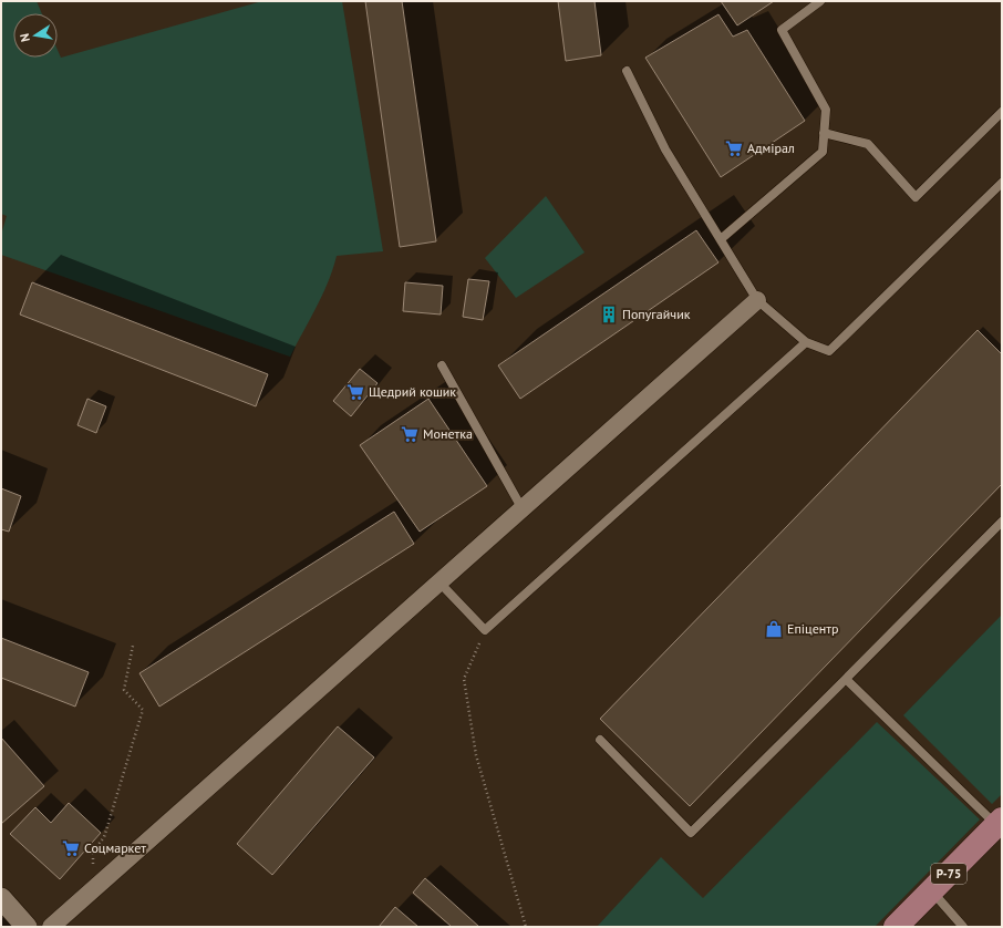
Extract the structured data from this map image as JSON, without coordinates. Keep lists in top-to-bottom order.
{
  "streets": {
    "main road": ["Р-75"]
  },
  "places": {
    "supermarket": [
      "Адмірал",
      "Щедрий кошик",
      "Монетка",
      "Соцмаркет"
    ],
    "building": ["Попугайчик"],
    "shop": ["Епіцентр"]
  },
  "north": "left"
}
